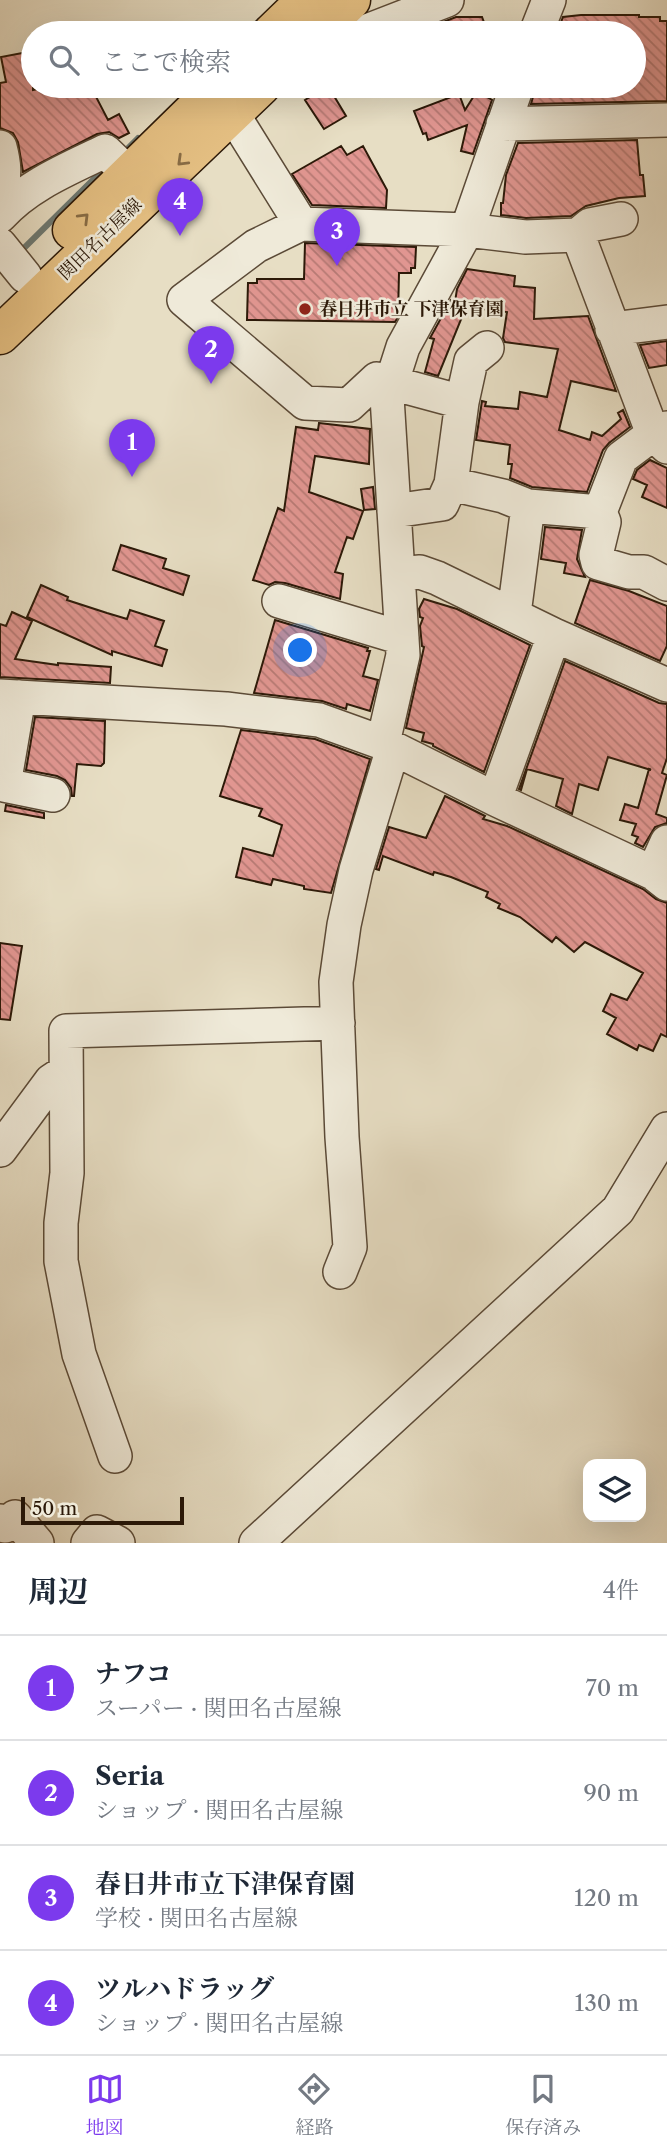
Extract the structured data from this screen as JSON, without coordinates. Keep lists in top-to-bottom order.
{
  "streets": {
    "main road": ["関田名古屋線"]
  },
  "places": ["春日井市立 下津保育園"],
  "scale_bar": "50 m",
  "page": {
    "search": "ここで検索",
    "pins": [
      "4",
      "3",
      "2",
      "1"
    ],
    "scale": "50 m",
    "heading": ["周辺", "4件"],
    "list": [
      {
        "mark": "1",
        "name": "ナフコ",
        "note": "スーパー · 関田名古屋線",
        "value": "70 m"
      },
      {
        "mark": "2",
        "name": "Seria",
        "note": "ショップ · 関田名古屋線",
        "value": "90 m"
      },
      {
        "mark": "3",
        "name": "春日井市立下津保育園",
        "note": "学校 · 関田名古屋線",
        "value": "120 m"
      },
      {
        "mark": "4",
        "name": "ツルハドラッグ",
        "note": "ショップ · 関田名古屋線",
        "value": "130 m"
      }
    ],
    "nav": ["地図", "経路", "保存済み"]
  }
}
